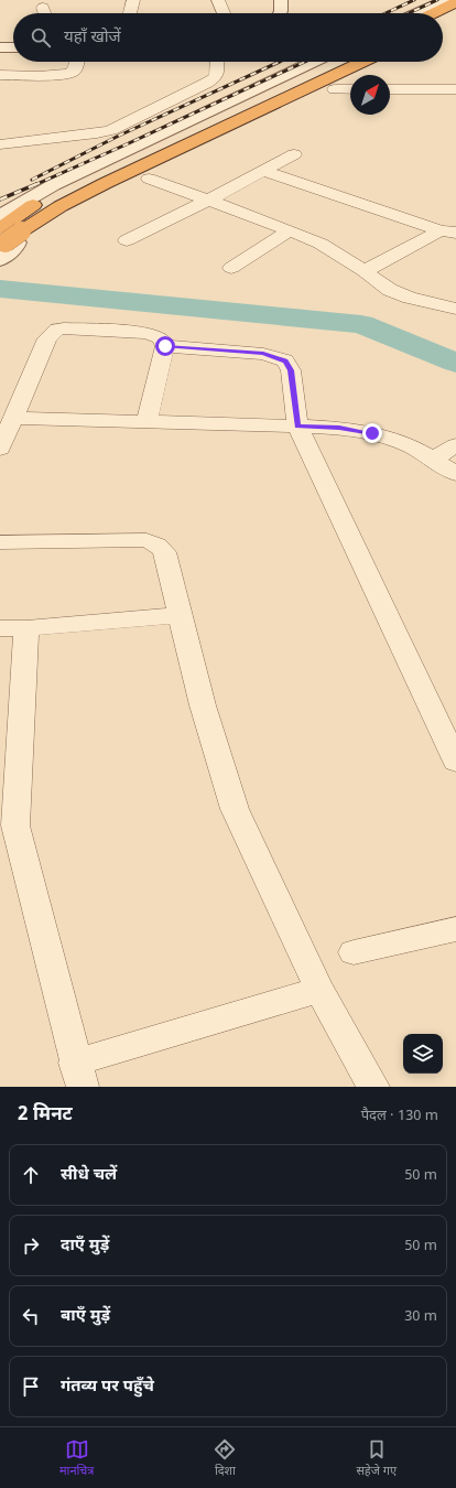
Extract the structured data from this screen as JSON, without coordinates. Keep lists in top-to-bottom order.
{
  "north": "top right",
  "page": {
    "search": "यहाँ खोजें",
    "heading": ["2 मिनट", "पैदल · 130 m"],
    "list": [
      ["सीधे चलें", "50 m"],
      ["दाएँ मुड़ें", "50 m"],
      ["बाएँ मुड़ें", "30 m"],
      "गंतव्य पर पहुँचे"
    ],
    "nav": ["मानचित्र", "दिशा", "सहेजे गए"]
  }
}
